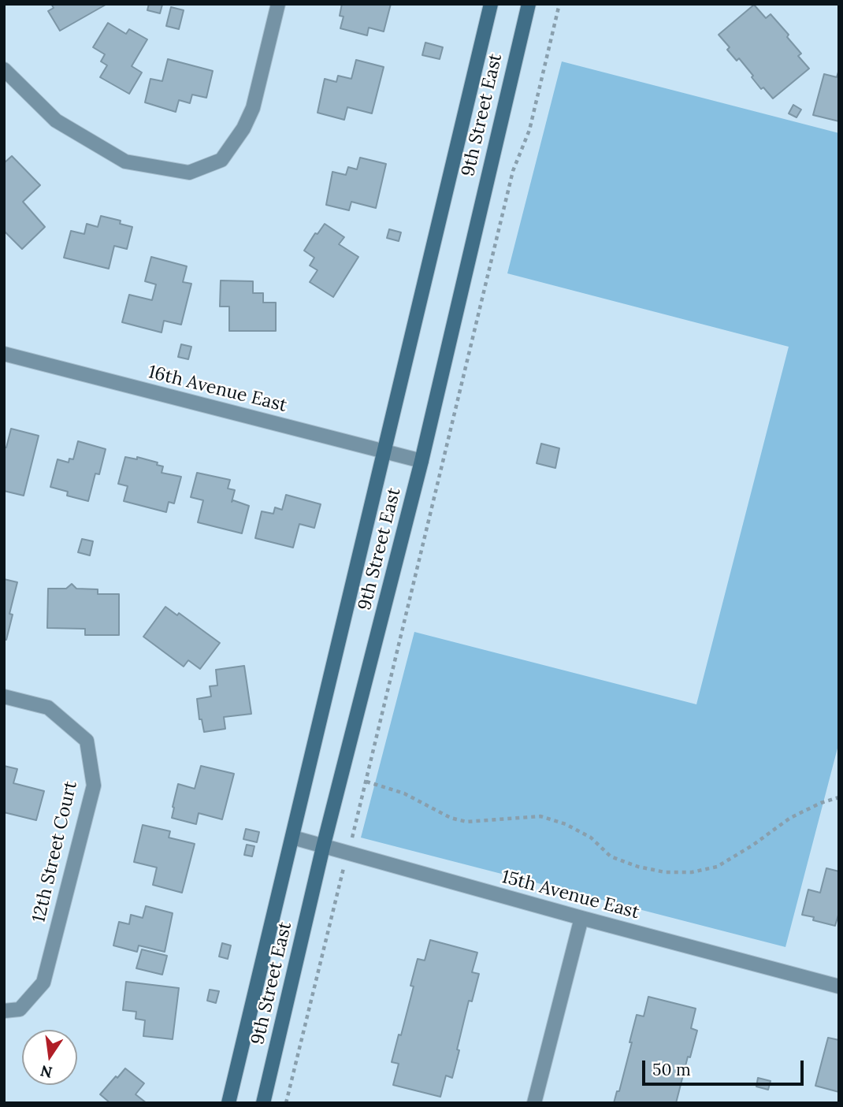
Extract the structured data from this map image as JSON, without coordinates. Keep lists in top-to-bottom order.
{
  "streets": {
    "main road": ["9th Street East"],
    "street": ["16th Avenue East", "12th Street Court", "15th Avenue East"]
  },
  "crossings": [
    ["9th Street East", "16th Avenue East"],
    ["9th Street East", "15th Avenue East"]
  ],
  "scale_bar": "50 m",
  "north": "bottom"
}
